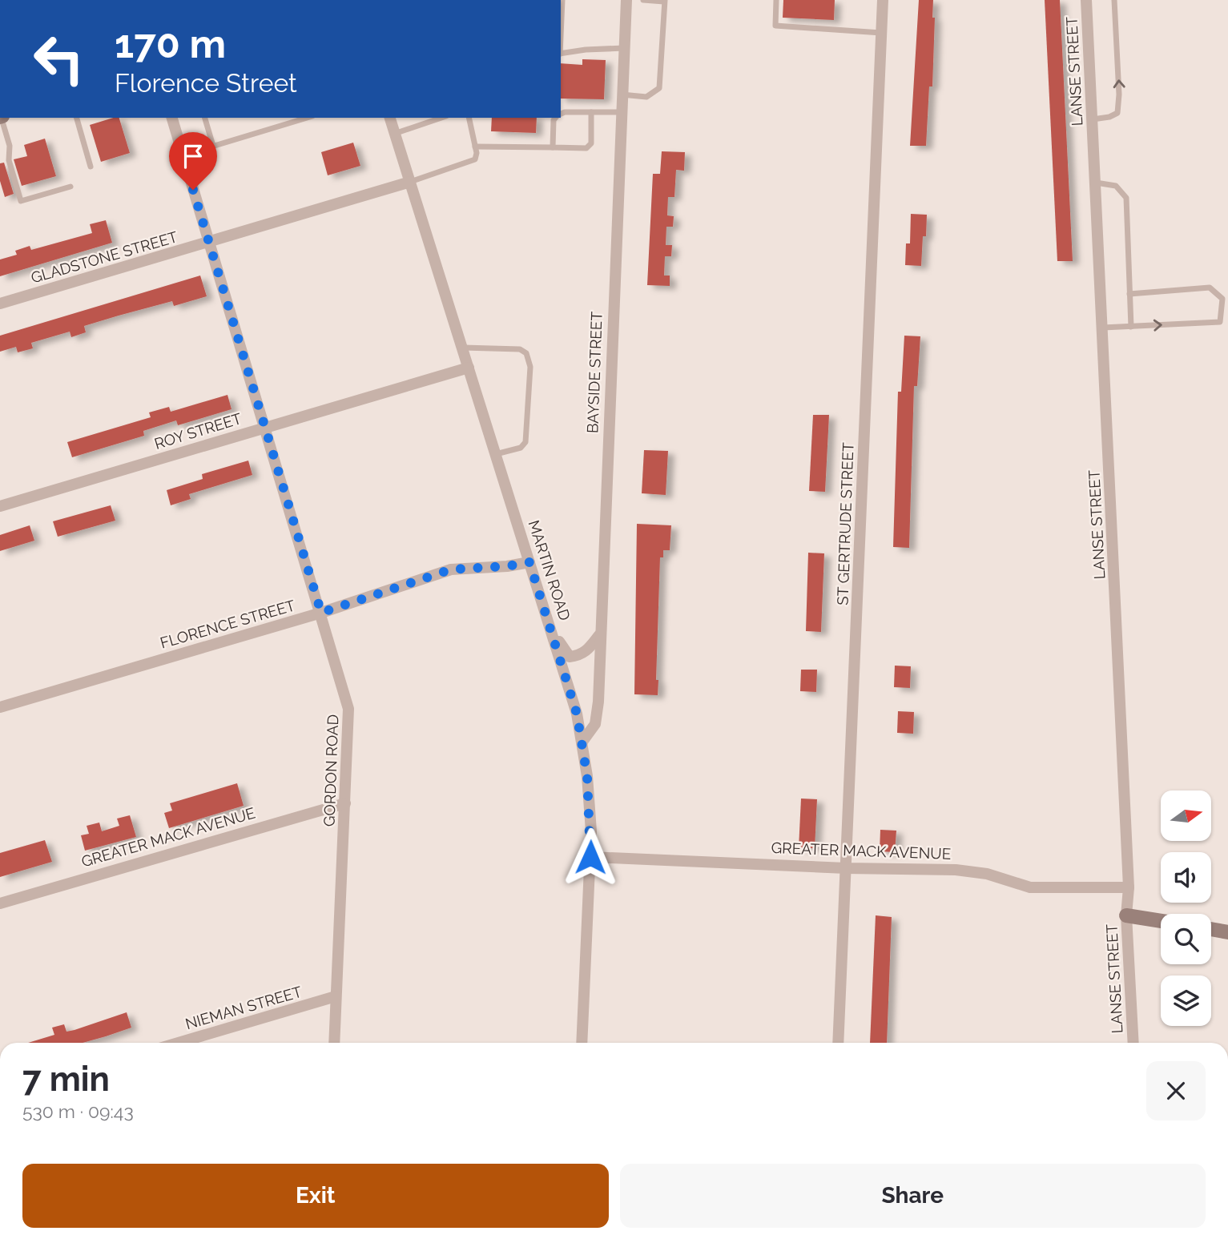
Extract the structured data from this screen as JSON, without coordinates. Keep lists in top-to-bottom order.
{
  "streets": {
    "street": [
      "LANSE STREET",
      "GLADSTONE STREET",
      "BAYSIDE STREET",
      "ROY STREET",
      "ST GERTRUDE STREET",
      "MARTIN ROAD",
      "FLORENCE STREET",
      "GORDON ROAD",
      "GREATER MACK AVENUE",
      "NIEMAN STREET"
    ]
  },
  "crossings": [
    ["LANSE STREET", "GREATER MACK AVENUE"],
    ["GLADSTONE STREET", "MARTIN ROAD"],
    ["GLADSTONE STREET", "GORDON ROAD"],
    ["BAYSIDE STREET", "MARTIN ROAD"],
    ["ROY STREET", "MARTIN ROAD"],
    ["ROY STREET", "GORDON ROAD"],
    ["ST GERTRUDE STREET", "GREATER MACK AVENUE"],
    ["MARTIN ROAD", "FLORENCE STREET"],
    ["MARTIN ROAD", "GREATER MACK AVENUE"],
    ["FLORENCE STREET", "GORDON ROAD"],
    ["GORDON ROAD", "GREATER MACK AVENUE"],
    ["GORDON ROAD", "NIEMAN STREET"]
  ],
  "north": "right",
  "page": {
    "turn": ["170 m", "Florence Street"],
    "heading": ["7 min", "530 m · 09:43"],
    "buttons": ["Exit", "Share"]
  }
}
